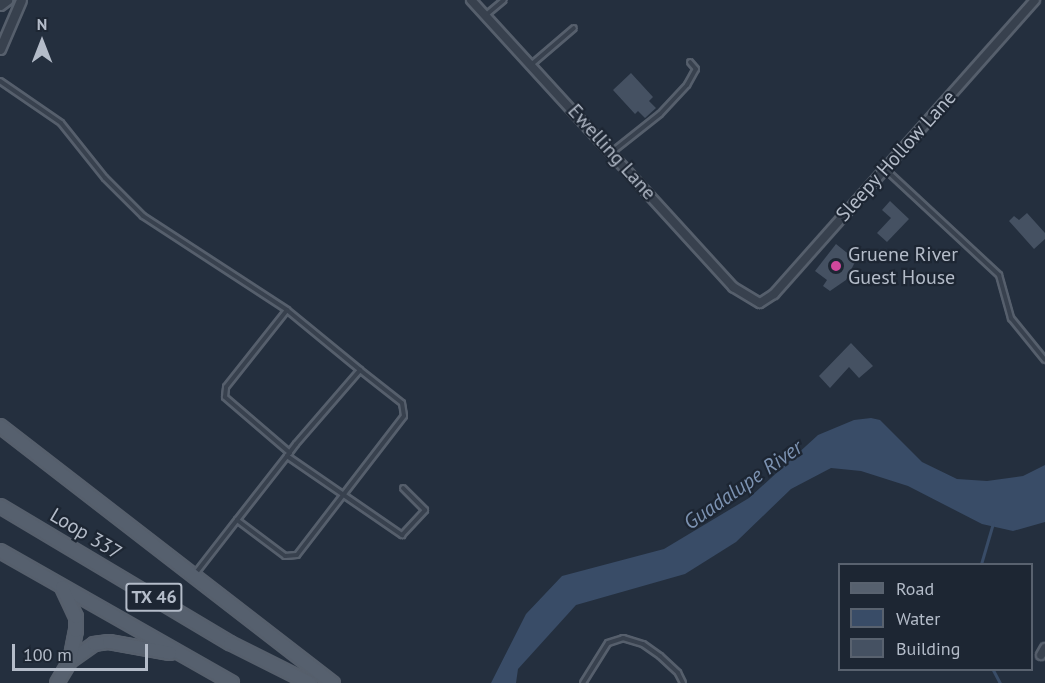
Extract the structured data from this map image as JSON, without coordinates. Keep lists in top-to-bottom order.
{
  "streets": {
    "main road": ["Loop 337", "TX 46"],
    "street": ["Ewelling Lane", "Sleepy Hollow Lane"]
  },
  "crossings": [
    ["Ewelling Lane", "Sleepy Hollow Lane"]
  ],
  "water": ["Guadalupe River"],
  "places": ["Gruene River Guest House"],
  "legend": ["Road", "Water", "Building"],
  "scale_bar": "100 m",
  "north": "top"
}
